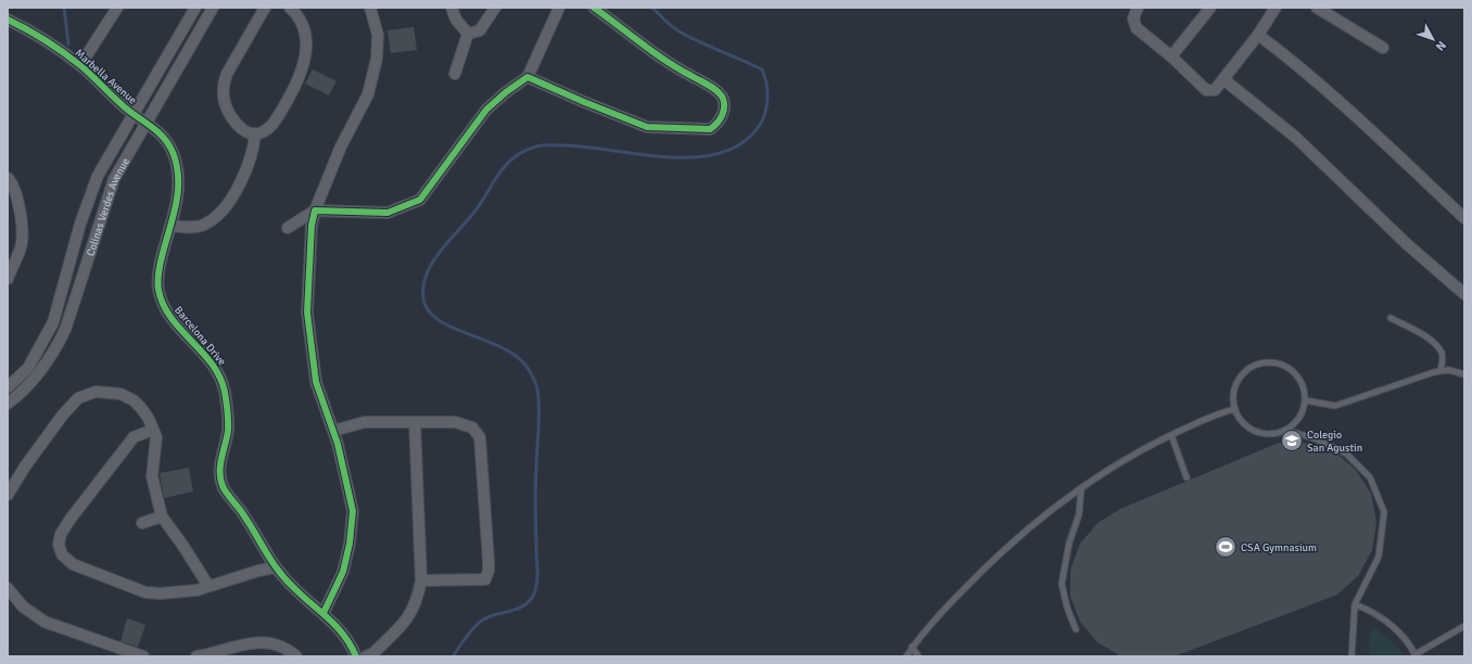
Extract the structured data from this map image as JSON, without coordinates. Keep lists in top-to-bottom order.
{
  "streets": {
    "street": ["Marbella Avenue", "Colinas Verdes Avenue", "Barcelona Drive"]
  },
  "crossings": [
    ["Marbella Avenue", "Colinas Verdes Avenue"],
    ["Marbella Avenue", "Barcelona Drive"],
    ["Colinas Verdes Avenue", "Barcelona Drive"]
  ],
  "places": {
    "school or university": ["Colegio San Agustin"],
    "sports": ["CSA Gymnasium"]
  },
  "north": "bottom right"
}
